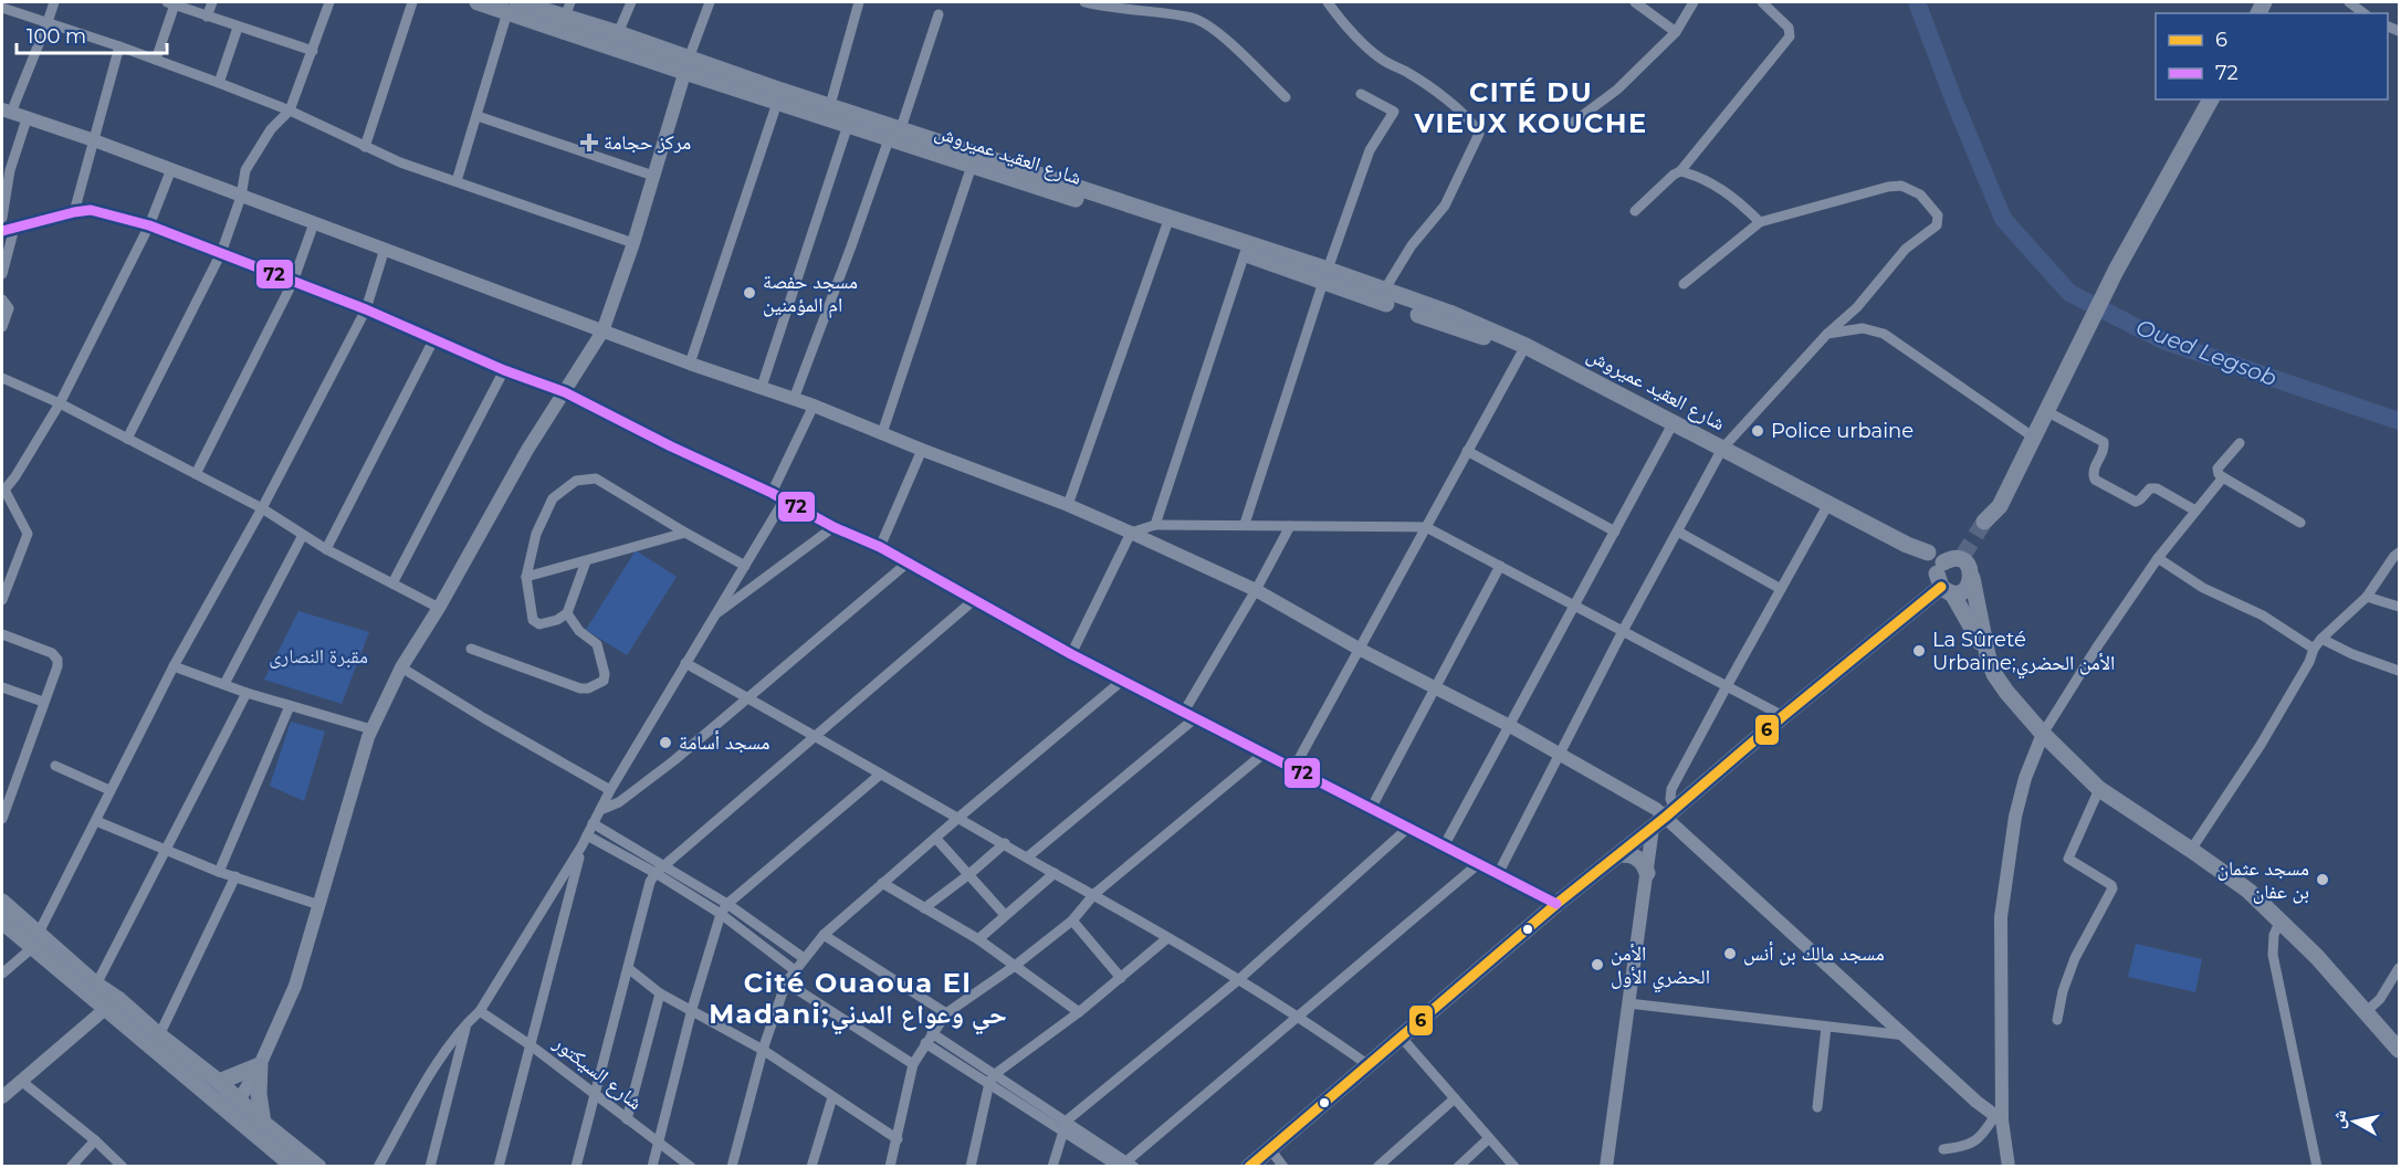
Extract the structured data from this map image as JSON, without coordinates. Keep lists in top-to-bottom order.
{
  "streets": {
    "main road": ["شارع العقيد عميروش"],
    "street": ["شارع السيكتور"]
  },
  "districts": ["CITÉ DU VIEUX KOUCHE", "Cité Ouaoua El Madani;حي وعواع المدني"],
  "water": ["Oued Legsob"],
  "parks": ["مقبرة النصارى"],
  "places": {
    "health": ["مركز حجامة"],
    "other": [
      "مسجد حفصة ام المؤمنين",
      "Police urbaine",
      "La Sûreté Urbaine;الأمن الحضري",
      "مسجد أسامة",
      "مسجد عثمان بن عفان",
      "مسجد مالك بن أنس",
      "الأمن الحضري الأول"
    ]
  },
  "lines": ["transit line 72", "transit line 6"],
  "legend": ["6", "72"],
  "scale_bar": "100 m",
  "north": "left"
}
